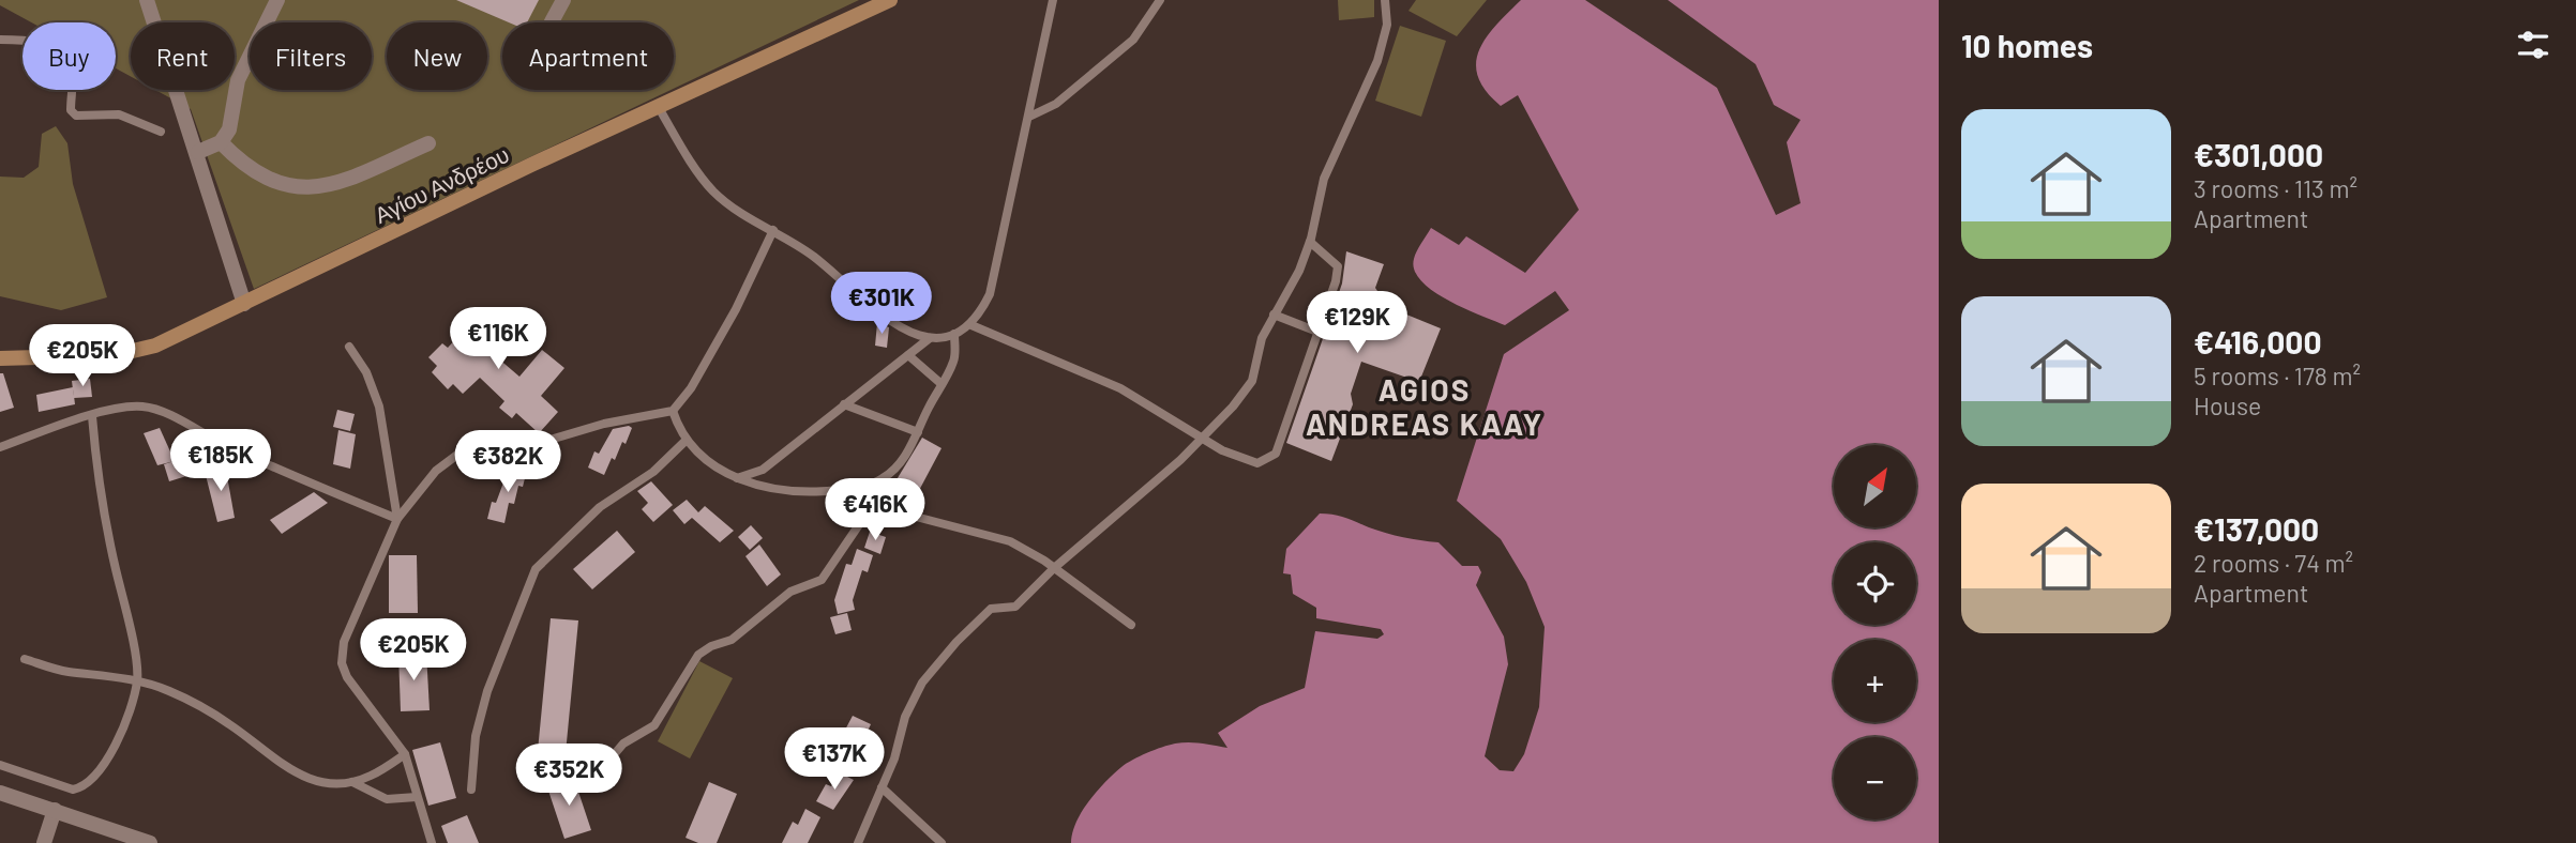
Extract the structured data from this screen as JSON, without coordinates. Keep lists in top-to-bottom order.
{
  "streets": {
    "main road": ["Αγίου Ανδρέου"]
  },
  "districts": ["AGIOS ANDREAS KAAY"],
  "north": "top right",
  "page": {
    "heading": "10 homes",
    "chip": [
      "Buy",
      "Rent",
      "Filters",
      "New",
      "Apartment"
    ],
    "list": [
      {
        "name": "€301,000",
        "note": "3 rooms · 113 m² · Apartment"
      },
      {
        "name": "€416,000",
        "note": "5 rooms · 178 m² · House"
      },
      {
        "name": "€137,000",
        "note": "2 rooms · 74 m² · Apartment"
      }
    ],
    "price": [
      "€301K",
      "€129K",
      "€116K",
      "€205K",
      "€185K",
      "€382K",
      "€416K",
      "€205K",
      "€137K",
      "€352K"
    ],
    "map_buttons": ["+", "−"]
  }
}
